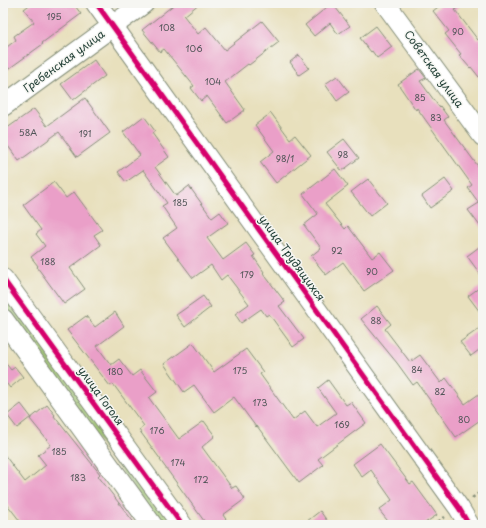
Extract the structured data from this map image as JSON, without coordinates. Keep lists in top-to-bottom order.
{
  "streets": {
    "street": [
      "Гребенская улица",
      "Советская улица",
      "улица Трудящихся",
      "улица Гоголя"
    ]
  },
  "crossings": [
    ["Гребенская улица", "улица Трудящихся"]
  ],
  "house_numbers": [
    "195",
    "108",
    "90",
    "106",
    "104",
    "85",
    "83",
    "58А",
    "191",
    "98",
    "98/1",
    "185",
    "92",
    "188",
    "90",
    "179",
    "88",
    "84",
    "175",
    "180",
    "82",
    "173",
    "80",
    "169",
    "176",
    "185",
    "174",
    "183",
    "172"
  ]
}
